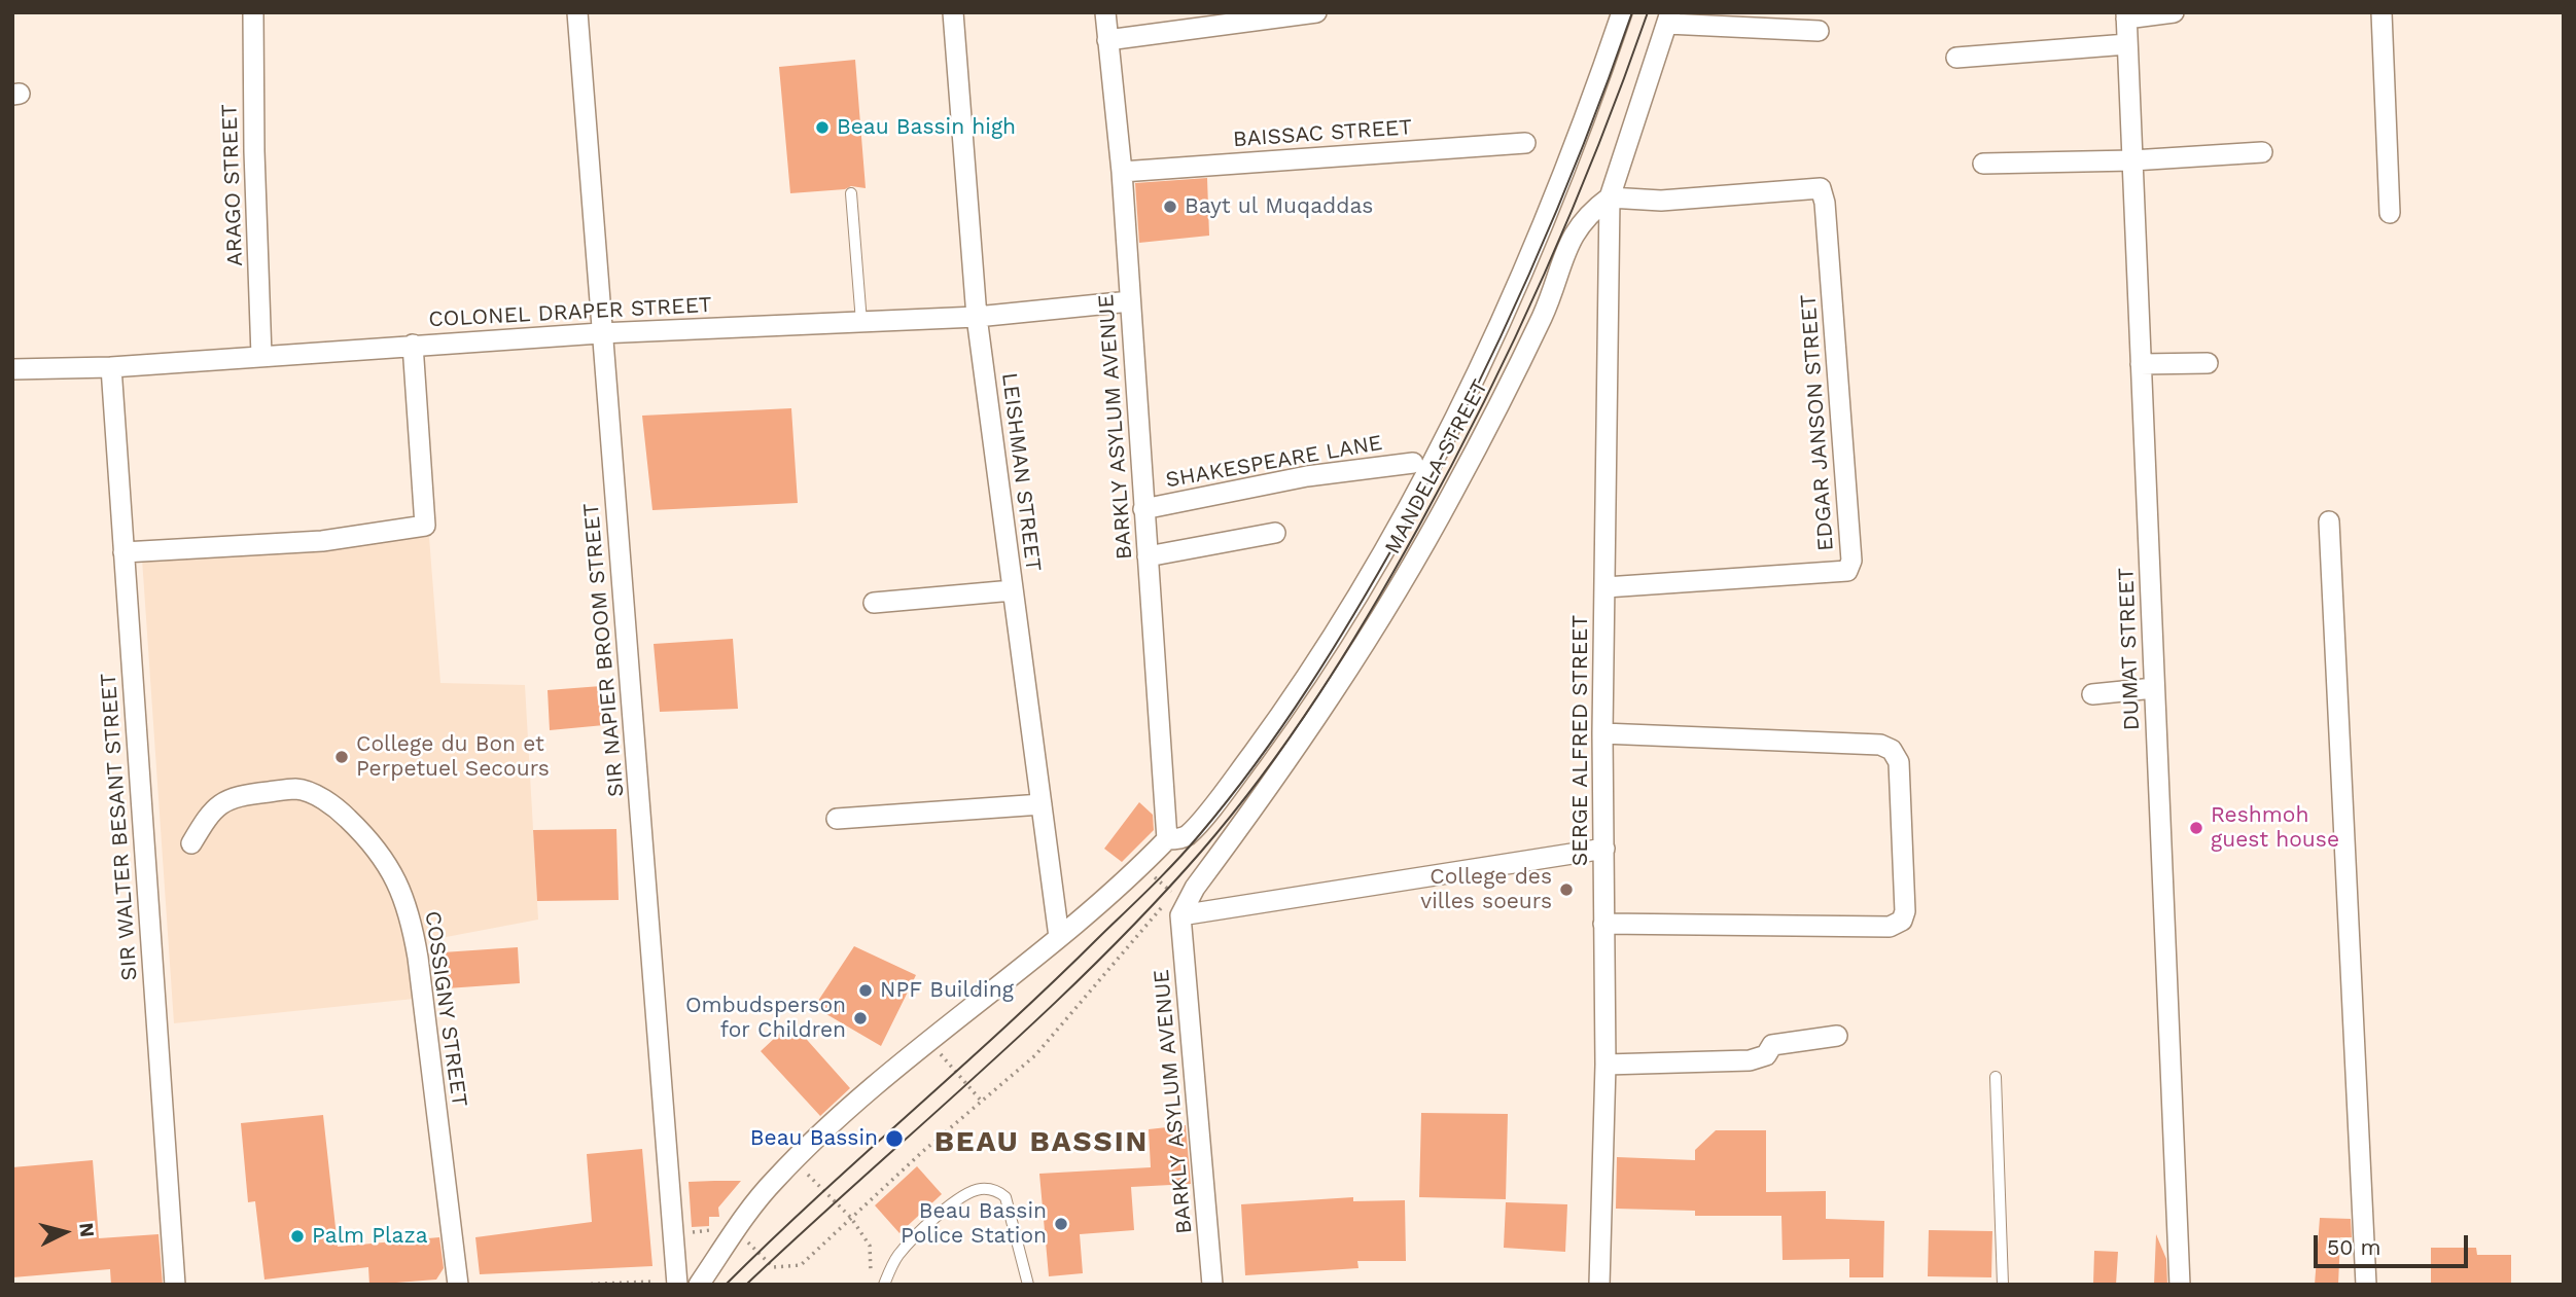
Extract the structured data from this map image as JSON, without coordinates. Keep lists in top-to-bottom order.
{
  "streets": {
    "street": [
      "BAISSAC STREET",
      "ARAGO STREET",
      "COLONEL DRAPER STREET",
      "EDGAR JANSON STREET",
      "BARKLY ASYLUM AVENUE",
      "SHAKESPEARE LANE",
      "MANDELA STREET",
      "LEISHMAN STREET",
      "DUMAT STREET",
      "SIR NAPIER BROOM STREET",
      "SERGE ALFRED STREET",
      "SIR WALTER BESANT STREET",
      "COSSIGNY STREET"
    ]
  },
  "crossings": [
    ["BAISSAC STREET", "BARKLY ASYLUM AVENUE"],
    ["ARAGO STREET", "COLONEL DRAPER STREET"],
    ["COLONEL DRAPER STREET", "BARKLY ASYLUM AVENUE"],
    ["COLONEL DRAPER STREET", "LEISHMAN STREET"],
    ["COLONEL DRAPER STREET", "SIR NAPIER BROOM STREET"],
    ["COLONEL DRAPER STREET", "SIR WALTER BESANT STREET"],
    ["EDGAR JANSON STREET", "MANDELA STREET"],
    ["EDGAR JANSON STREET", "SERGE ALFRED STREET"],
    ["BARKLY ASYLUM AVENUE", "SHAKESPEARE LANE"],
    ["BARKLY ASYLUM AVENUE", "MANDELA STREET"],
    ["MANDELA STREET", "SERGE ALFRED STREET"]
  ],
  "districts": ["BEAU BASSIN"],
  "places": [
    "Beau Bassin high",
    "Bayt ul Muqaddas",
    "College du Bon et Perpetuel Secours",
    "Reshmoh guest house",
    "College des villes soeurs",
    "NPF Building",
    "Ombudsperson for Children",
    "Beau Bassin",
    "Beau Bassin Police Station",
    "Palm Plaza"
  ],
  "scale_bar": "50 m",
  "north": "right"
}
